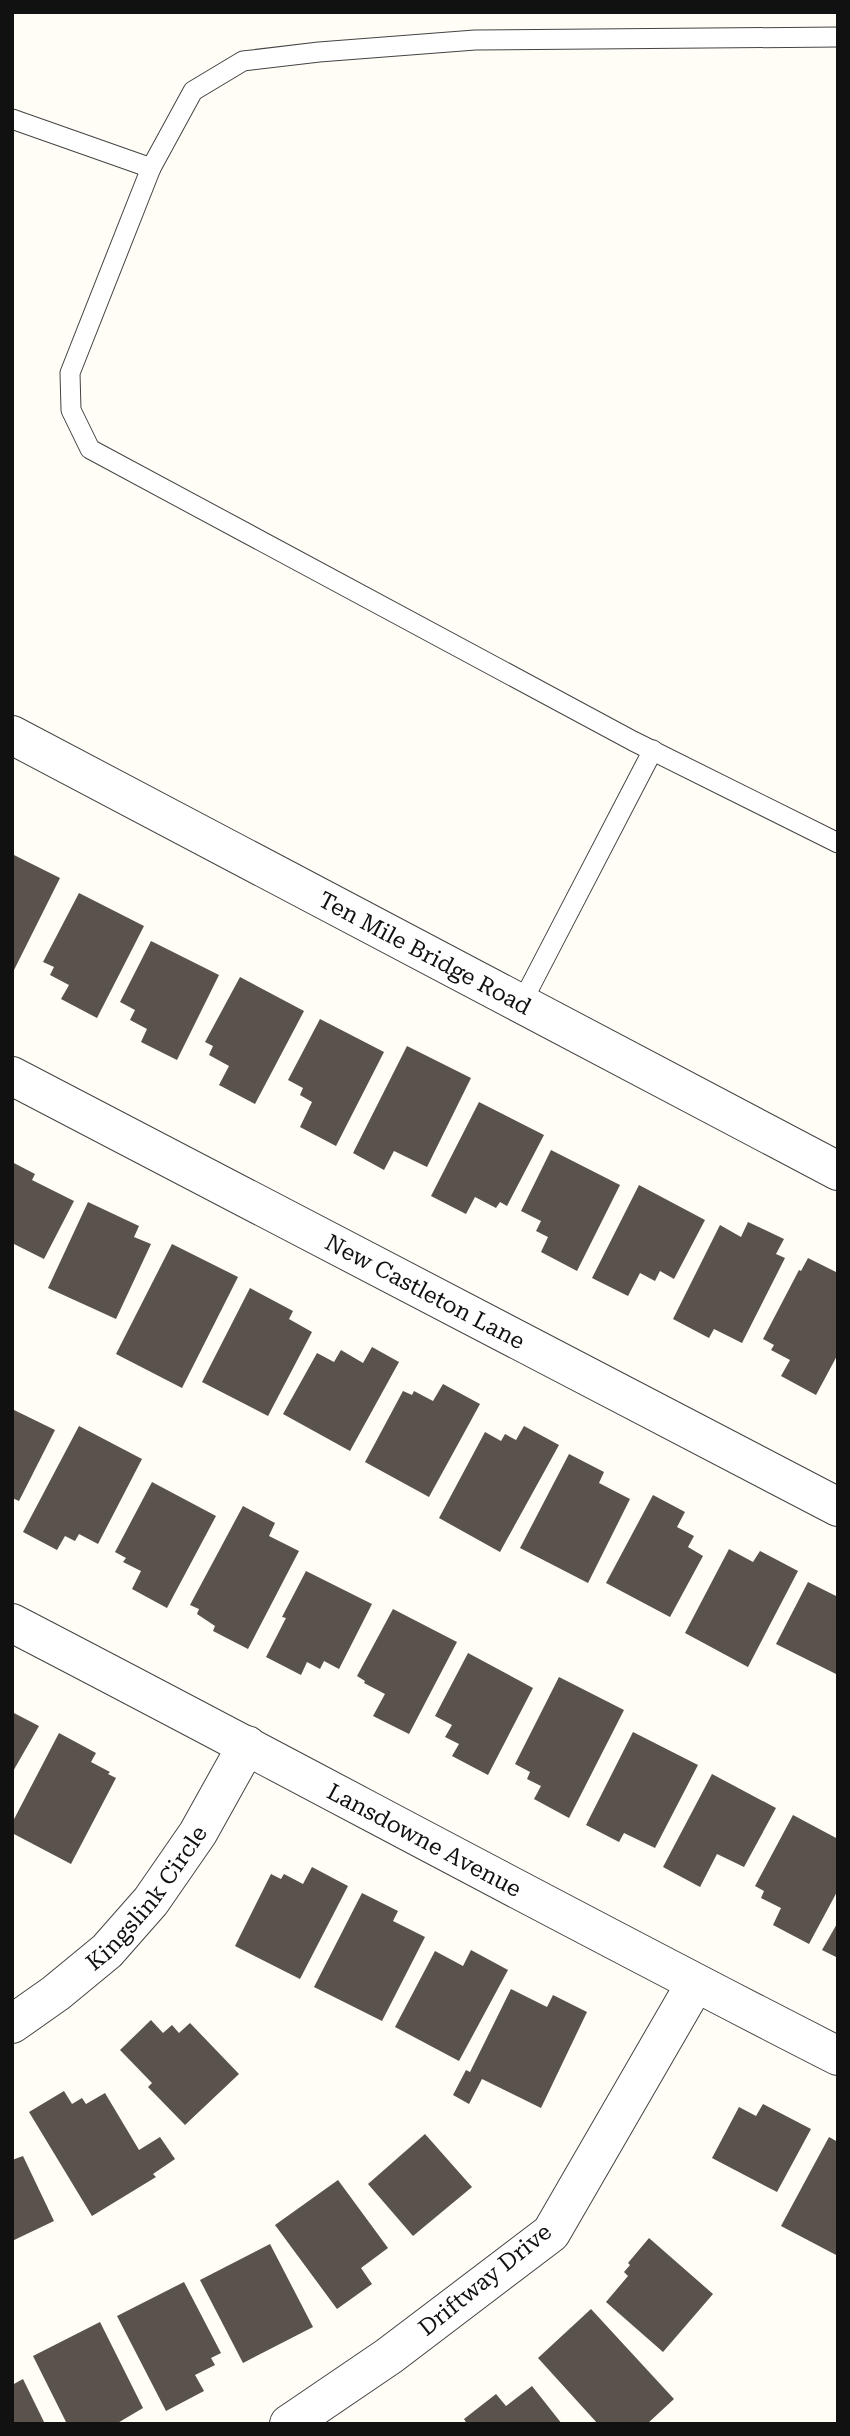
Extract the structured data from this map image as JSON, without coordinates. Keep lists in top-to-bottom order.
{
  "streets": {
    "street": [
      "Ten Mile Bridge Road",
      "New Castleton Lane",
      "Lansdowne Avenue",
      "Kingslink Circle",
      "Driftway Drive"
    ]
  },
  "crossings": [
    ["Lansdowne Avenue", "Kingslink Circle"],
    ["Lansdowne Avenue", "Driftway Drive"]
  ]
}
